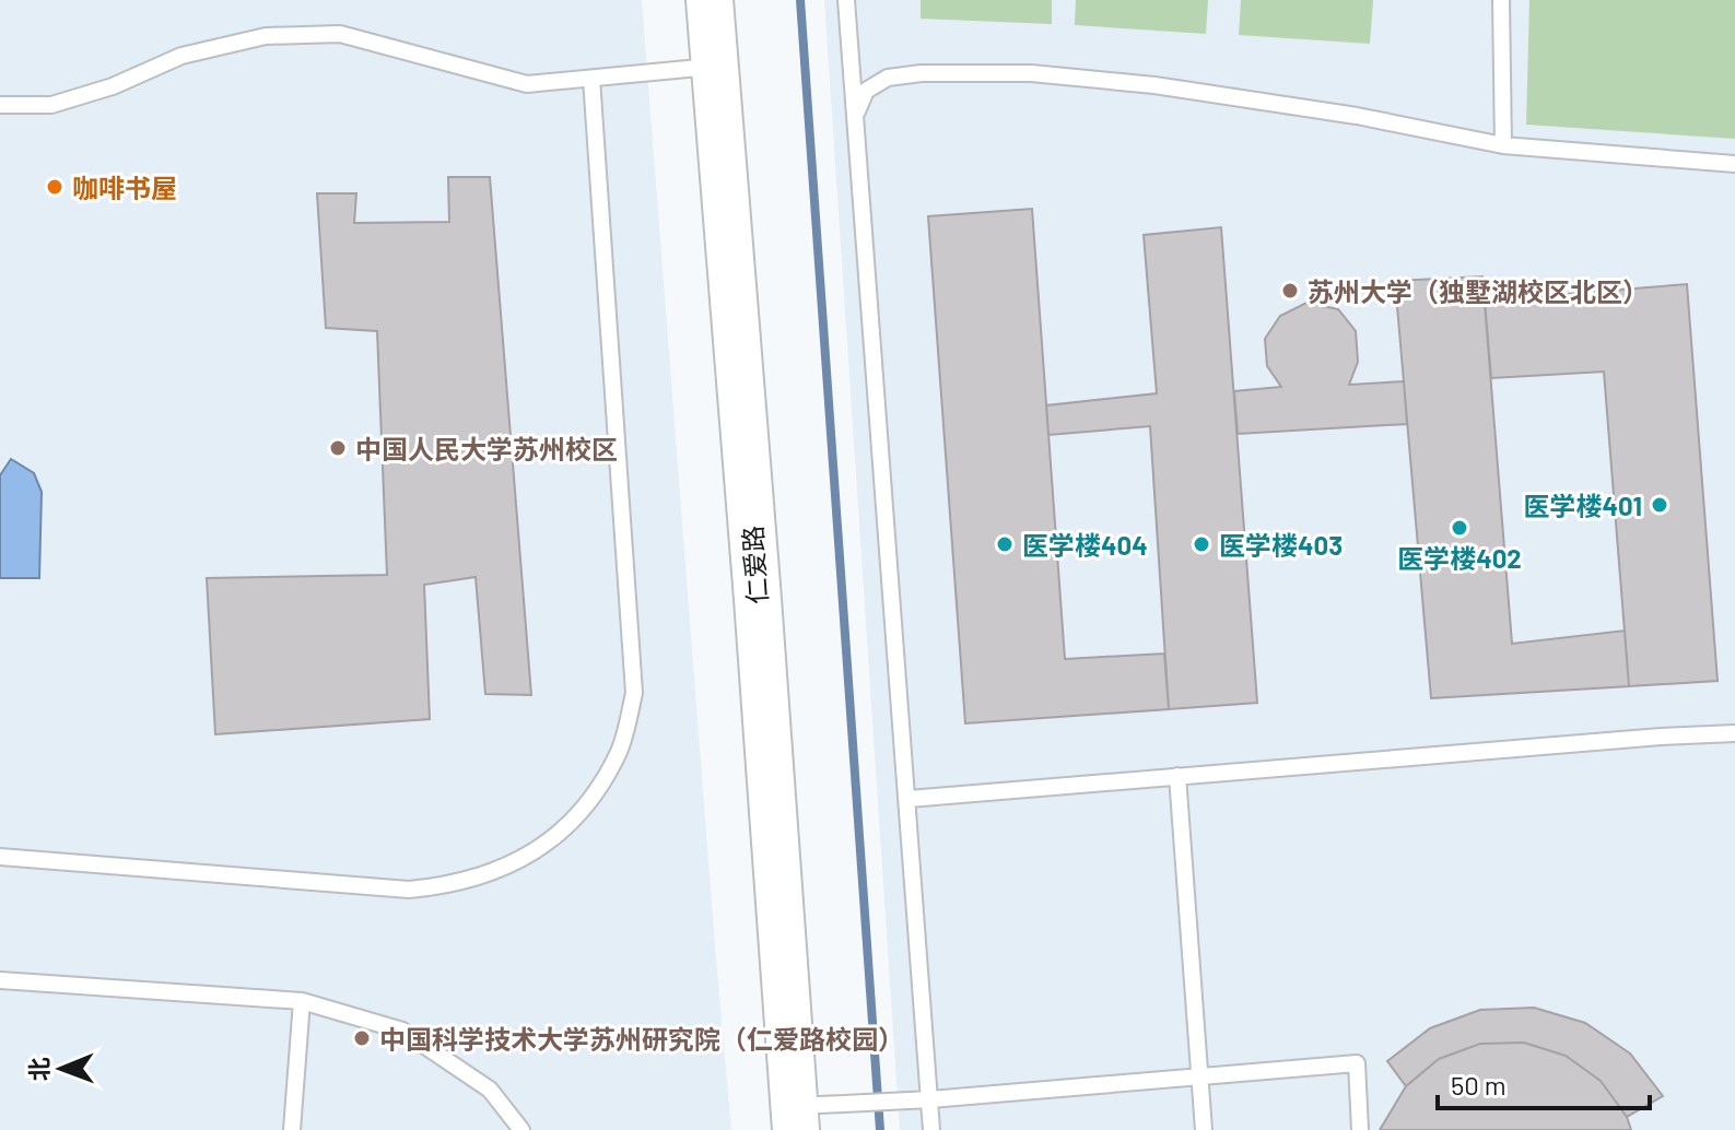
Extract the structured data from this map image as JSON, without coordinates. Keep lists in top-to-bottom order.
{
  "streets": {
    "main road": ["仁爱路"]
  },
  "places": [
    "咖啡书屋",
    "苏州大学（独墅湖校区北区）",
    "中国人民大学苏州校区",
    "医学楼401",
    "医学楼402",
    "医学楼404",
    "医学楼403",
    "中国科学技术大学苏州研究院（仁爱路校园）"
  ],
  "scale_bar": "50 m",
  "north": "left"
}
